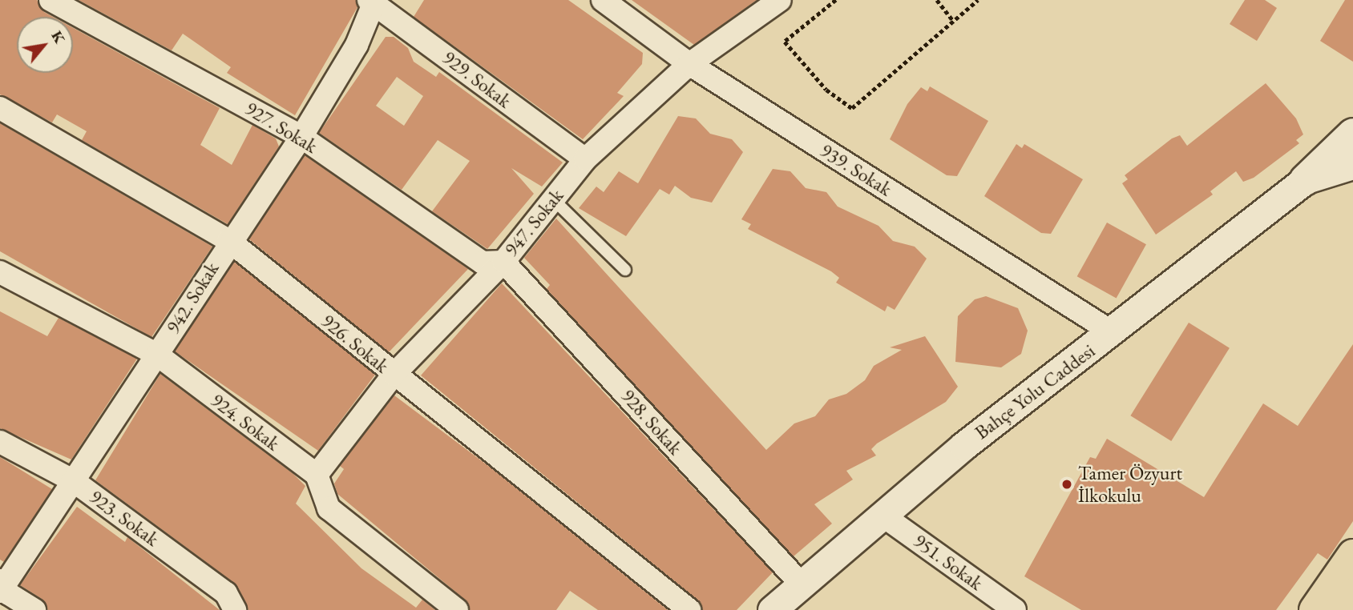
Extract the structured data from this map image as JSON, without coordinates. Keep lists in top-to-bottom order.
{
  "streets": {
    "main road": ["Bahçe Yolu Caddesi"],
    "street": [
      "929. Sokak",
      "927. Sokak",
      "939. Sokak",
      "947. Sokak",
      "942. Sokak",
      "926. Sokak",
      "924. Sokak",
      "928. Sokak",
      "923. Sokak",
      "951. Sokak"
    ]
  },
  "crossings": [
    ["929. Sokak", "947. Sokak"],
    ["929. Sokak", "942. Sokak"],
    ["927. Sokak", "947. Sokak"],
    ["927. Sokak", "942. Sokak"],
    ["927. Sokak", "928. Sokak"],
    ["939. Sokak", "947. Sokak"],
    ["939. Sokak", "Bahçe Yolu Caddesi"],
    ["947. Sokak", "926. Sokak"],
    ["947. Sokak", "924. Sokak"],
    ["947. Sokak", "928. Sokak"],
    ["942. Sokak", "926. Sokak"],
    ["942. Sokak", "924. Sokak"],
    ["942. Sokak", "923. Sokak"],
    ["Bahçe Yolu Caddesi", "928. Sokak"],
    ["Bahçe Yolu Caddesi", "951. Sokak"]
  ],
  "places": ["Tamer Özyurt İlkokulu"],
  "north": "top right"
}
